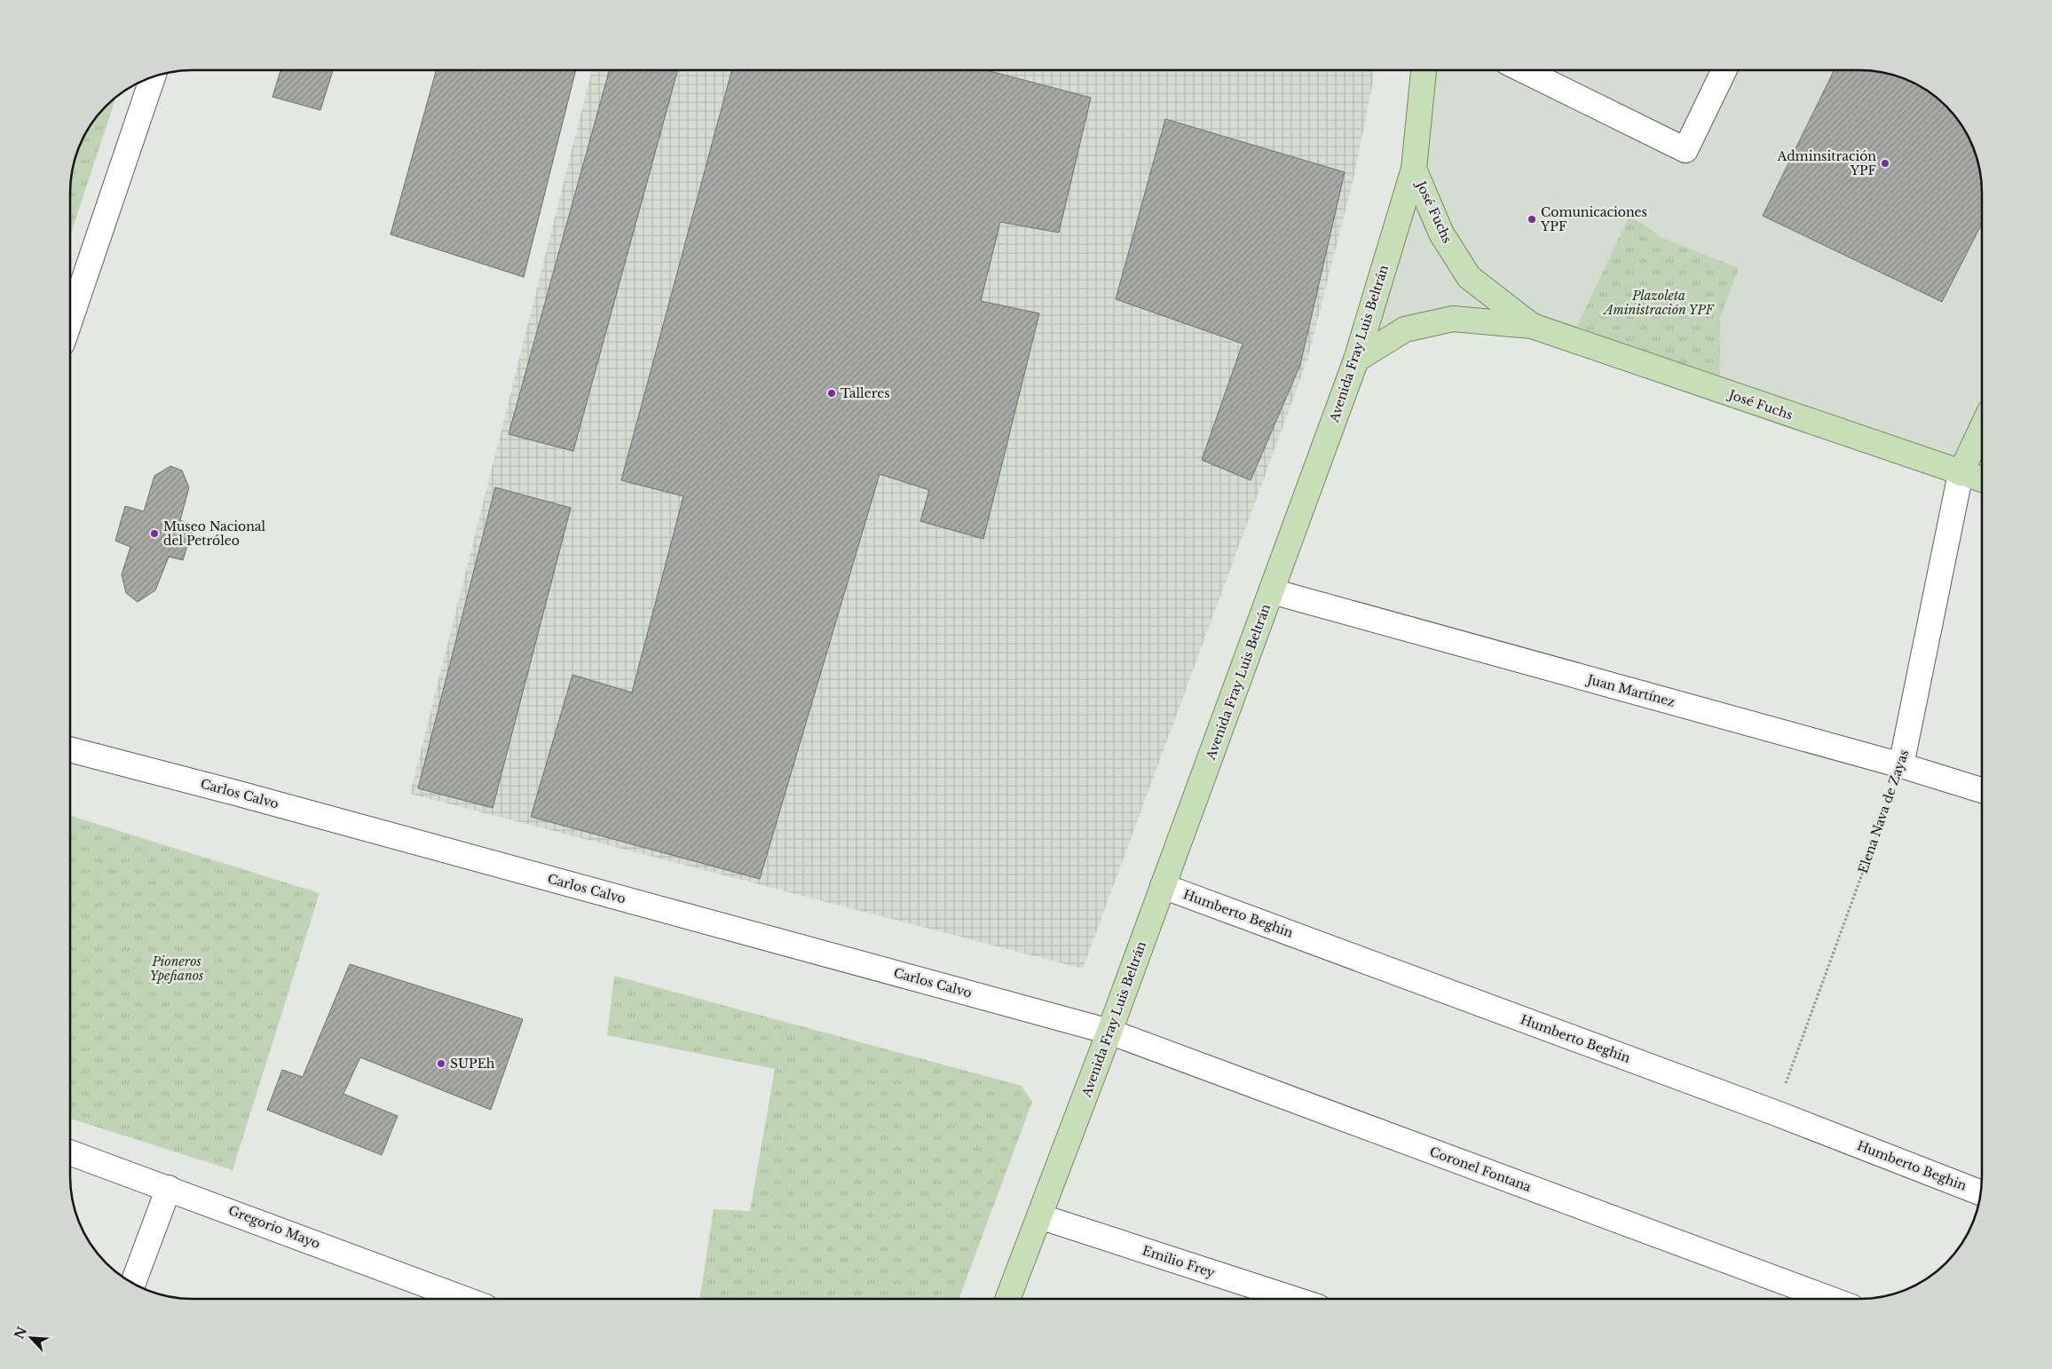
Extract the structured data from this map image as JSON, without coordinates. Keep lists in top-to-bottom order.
{
  "streets": {
    "main road": ["José Fuchs", "Avenida Fray Luis Beltrán"],
    "street": [
      "Juan Martínez",
      "Carlos Calvo",
      "Elena Nava de Zayas",
      "Humberto Beghin",
      "Coronel Fontana",
      "Gregorio Mayo",
      "Emilio Frey"
    ]
  },
  "crossings": [
    ["José Fuchs", "Avenida Fray Luis Beltrán"],
    ["José Fuchs", "Elena Nava de Zayas"],
    ["Avenida Fray Luis Beltrán", "Juan Martínez"],
    ["Avenida Fray Luis Beltrán", "Carlos Calvo"],
    ["Avenida Fray Luis Beltrán", "Humberto Beghin"],
    ["Avenida Fray Luis Beltrán", "Coronel Fontana"],
    ["Avenida Fray Luis Beltrán", "Emilio Frey"],
    ["Juan Martínez", "Elena Nava de Zayas"],
    ["Carlos Calvo", "Coronel Fontana"],
    ["Elena Nava de Zayas", "Humberto Beghin"]
  ],
  "parks": ["Plazoleta Aministración YPF", "Pioneros Ypefianos"],
  "places": [
    "Adminsitración YPF",
    "Comunicaciones YPF",
    "Talleres",
    "Museo Nacional del Petróleo",
    "SUPEh"
  ],
  "north": "top left"
}
